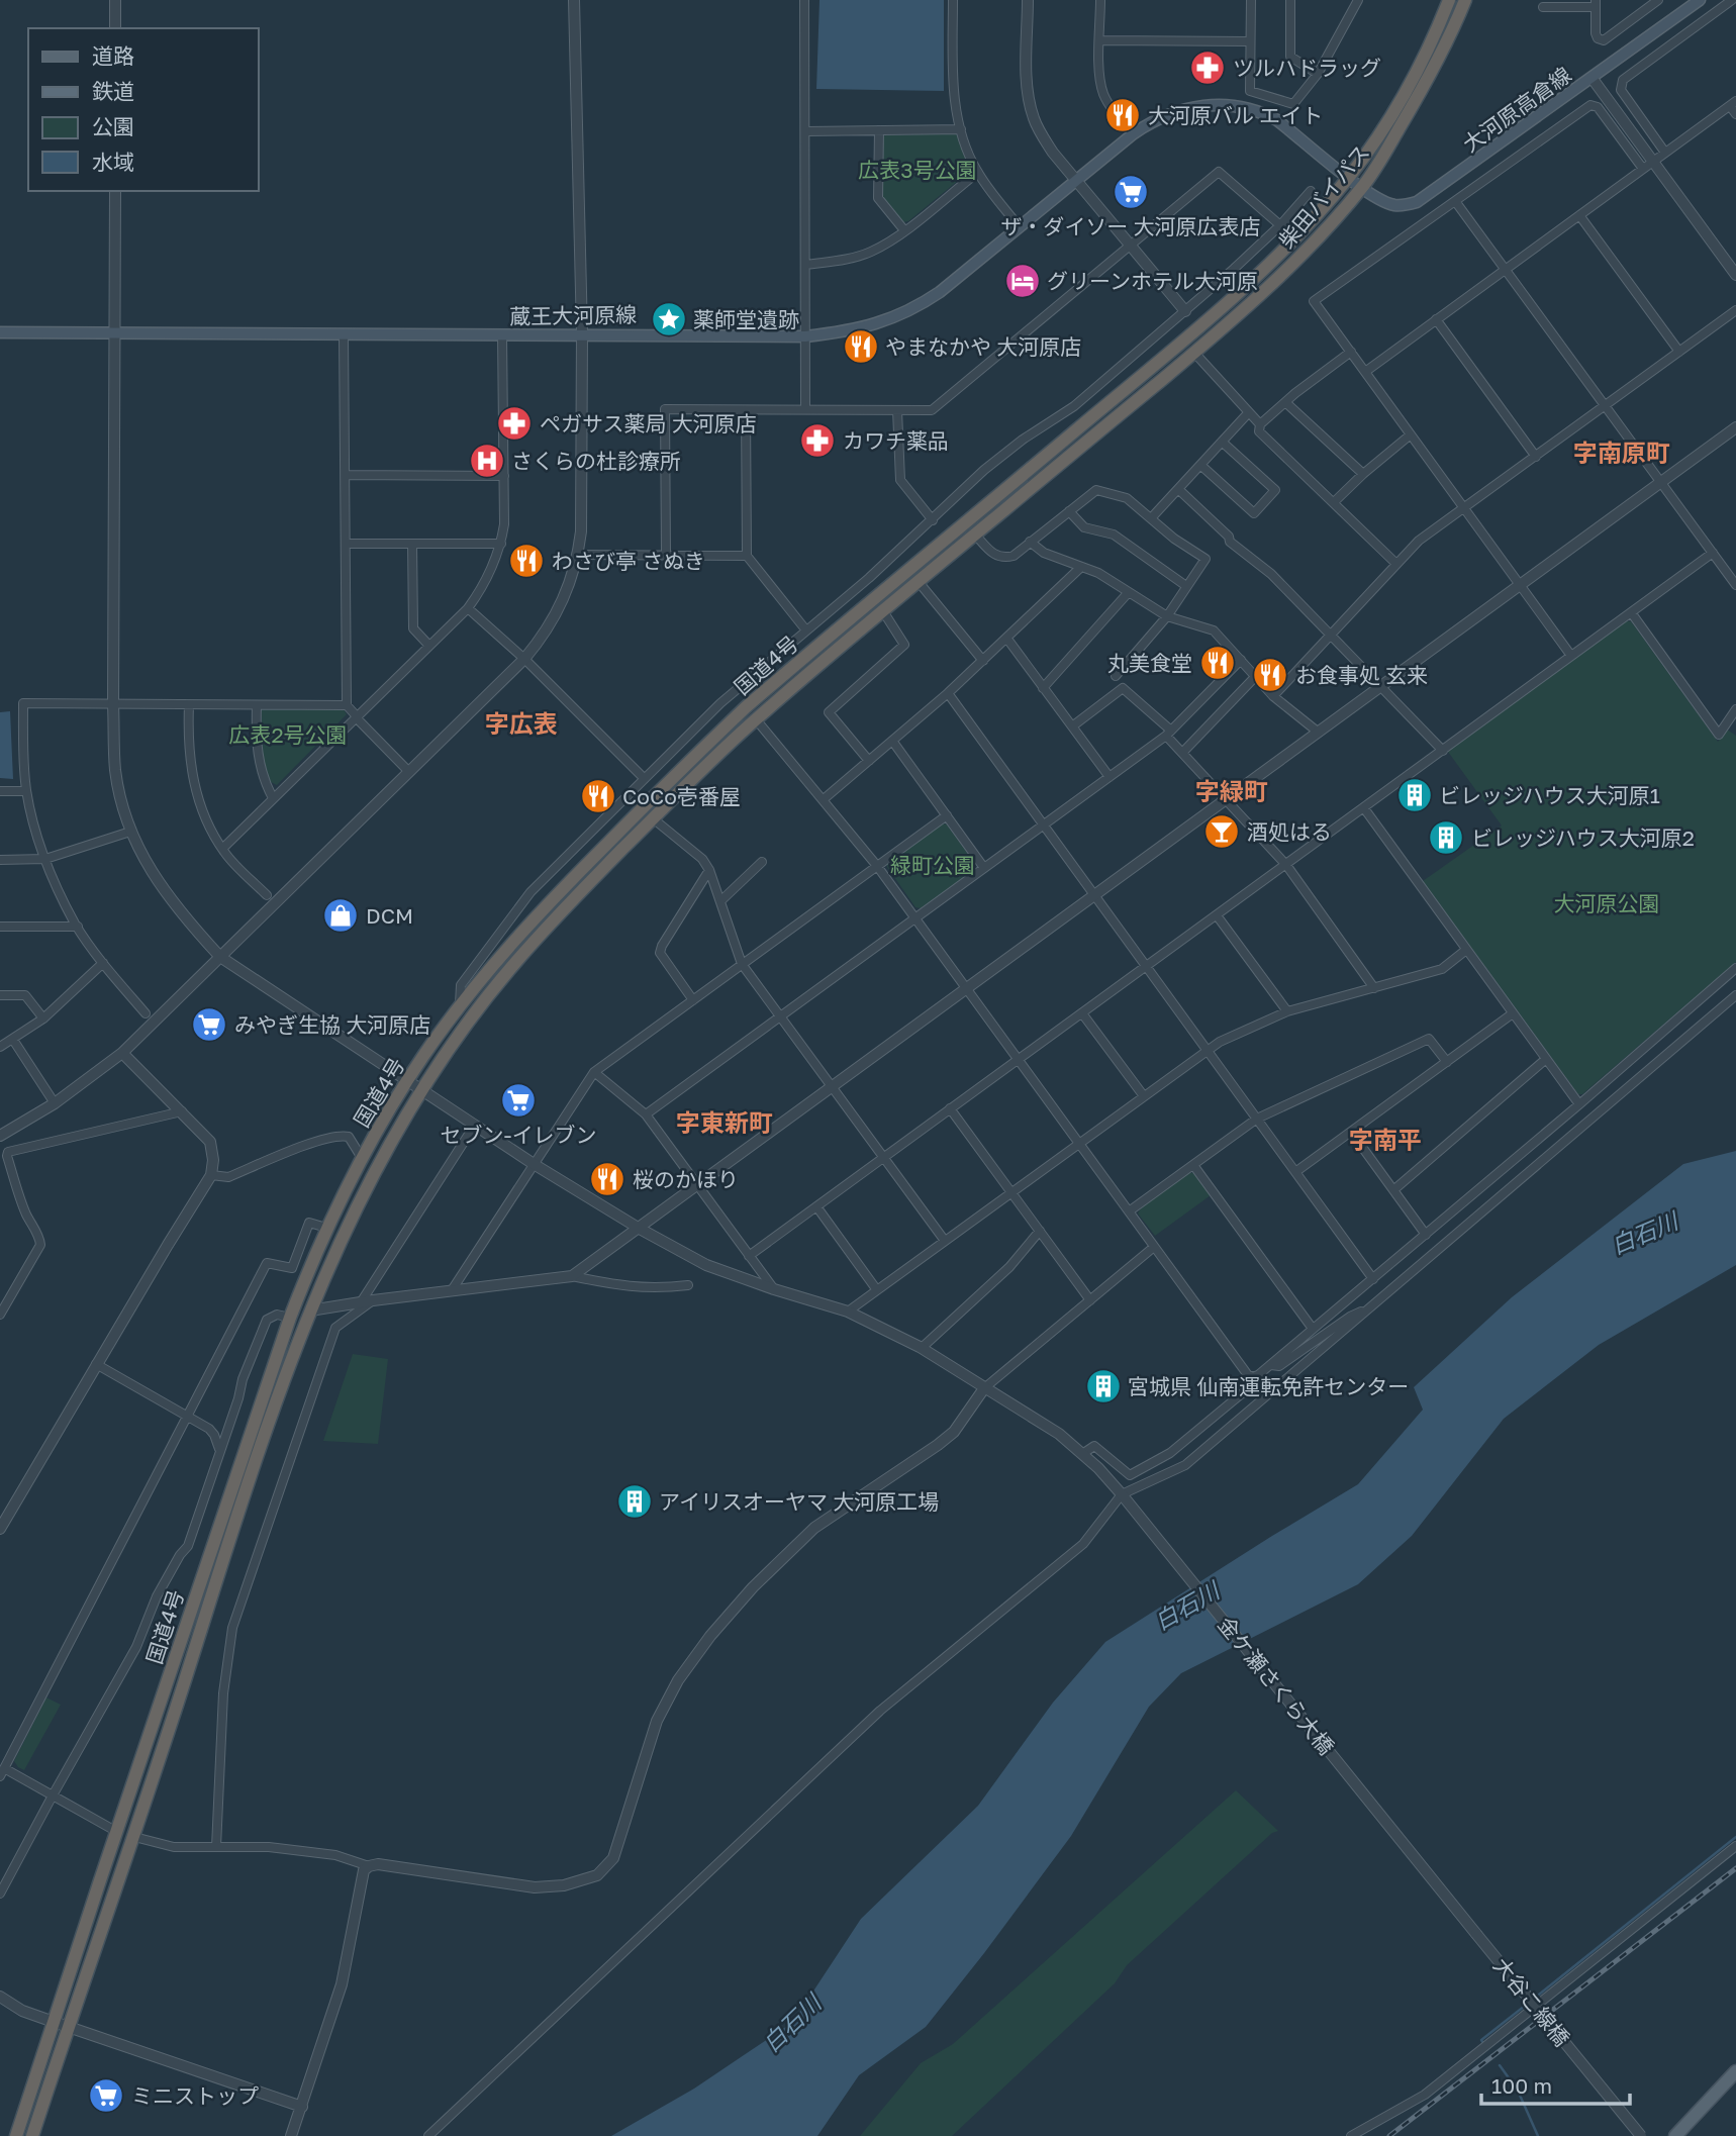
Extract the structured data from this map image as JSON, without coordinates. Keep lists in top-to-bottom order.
{
  "streets": {
    "highway": ["柴田バイパス", "国道4号"],
    "main road": ["大河原高倉線", "蔵王大河原線"],
    "street": ["金ケ瀬さくら大橋", "大谷こ線橋"]
  },
  "crossings": [
    ["大河原高倉線", "柴田バイパス"],
    ["大河原高倉線", "蔵王大河原線"],
    ["柴田バイパス", "蔵王大河原線"],
    ["柴田バイパス", "国道4号"],
    ["蔵王大河原線", "金ケ瀬さくら大橋"],
    ["国道4号", "金ケ瀬さくら大橋"],
    ["金ケ瀬さくら大橋", "大谷こ線橋"]
  ],
  "districts": [
    "字南原町",
    "字広表",
    "字緑町",
    "字東新町",
    "字南平"
  ],
  "water": ["白石川"],
  "parks": [
    "広表3号公園",
    "広表2号公園",
    "緑町公園",
    "大河原公園"
  ],
  "places": {
    "pharmacy": ["ツルハドラッグ", "ペガサス薬局 大河原店", "カワチ薬品"],
    "restaurant": [
      "大河原バル エイト",
      "やまなかや 大河原店",
      "わさび亭 さぬき",
      "丸美食堂",
      "お食事処 玄来",
      "CoCo壱番屋",
      "桜のかほり"
    ],
    "supermarket": [
      "ザ・ダイソー 大河原広表店",
      "みやぎ生協 大河原店",
      "セブン-イレブン",
      "ミニストップ"
    ],
    "hotel": ["グリーンホテル大河原"],
    "place": ["薬師堂遺跡"],
    "hospital": ["さくらの杜診療所"],
    "building": [
      "ビレッジハウス大河原1",
      "ビレッジハウス大河原2",
      "宮城県 仙南運転免許センター",
      "アイリスオーヤマ 大河原工場"
    ],
    "bar": ["酒処はる"],
    "shop": ["DCM"]
  },
  "legend": [
    "道路",
    "鉄道",
    "公園",
    "水域"
  ],
  "scale_bar": "100 m"
}
